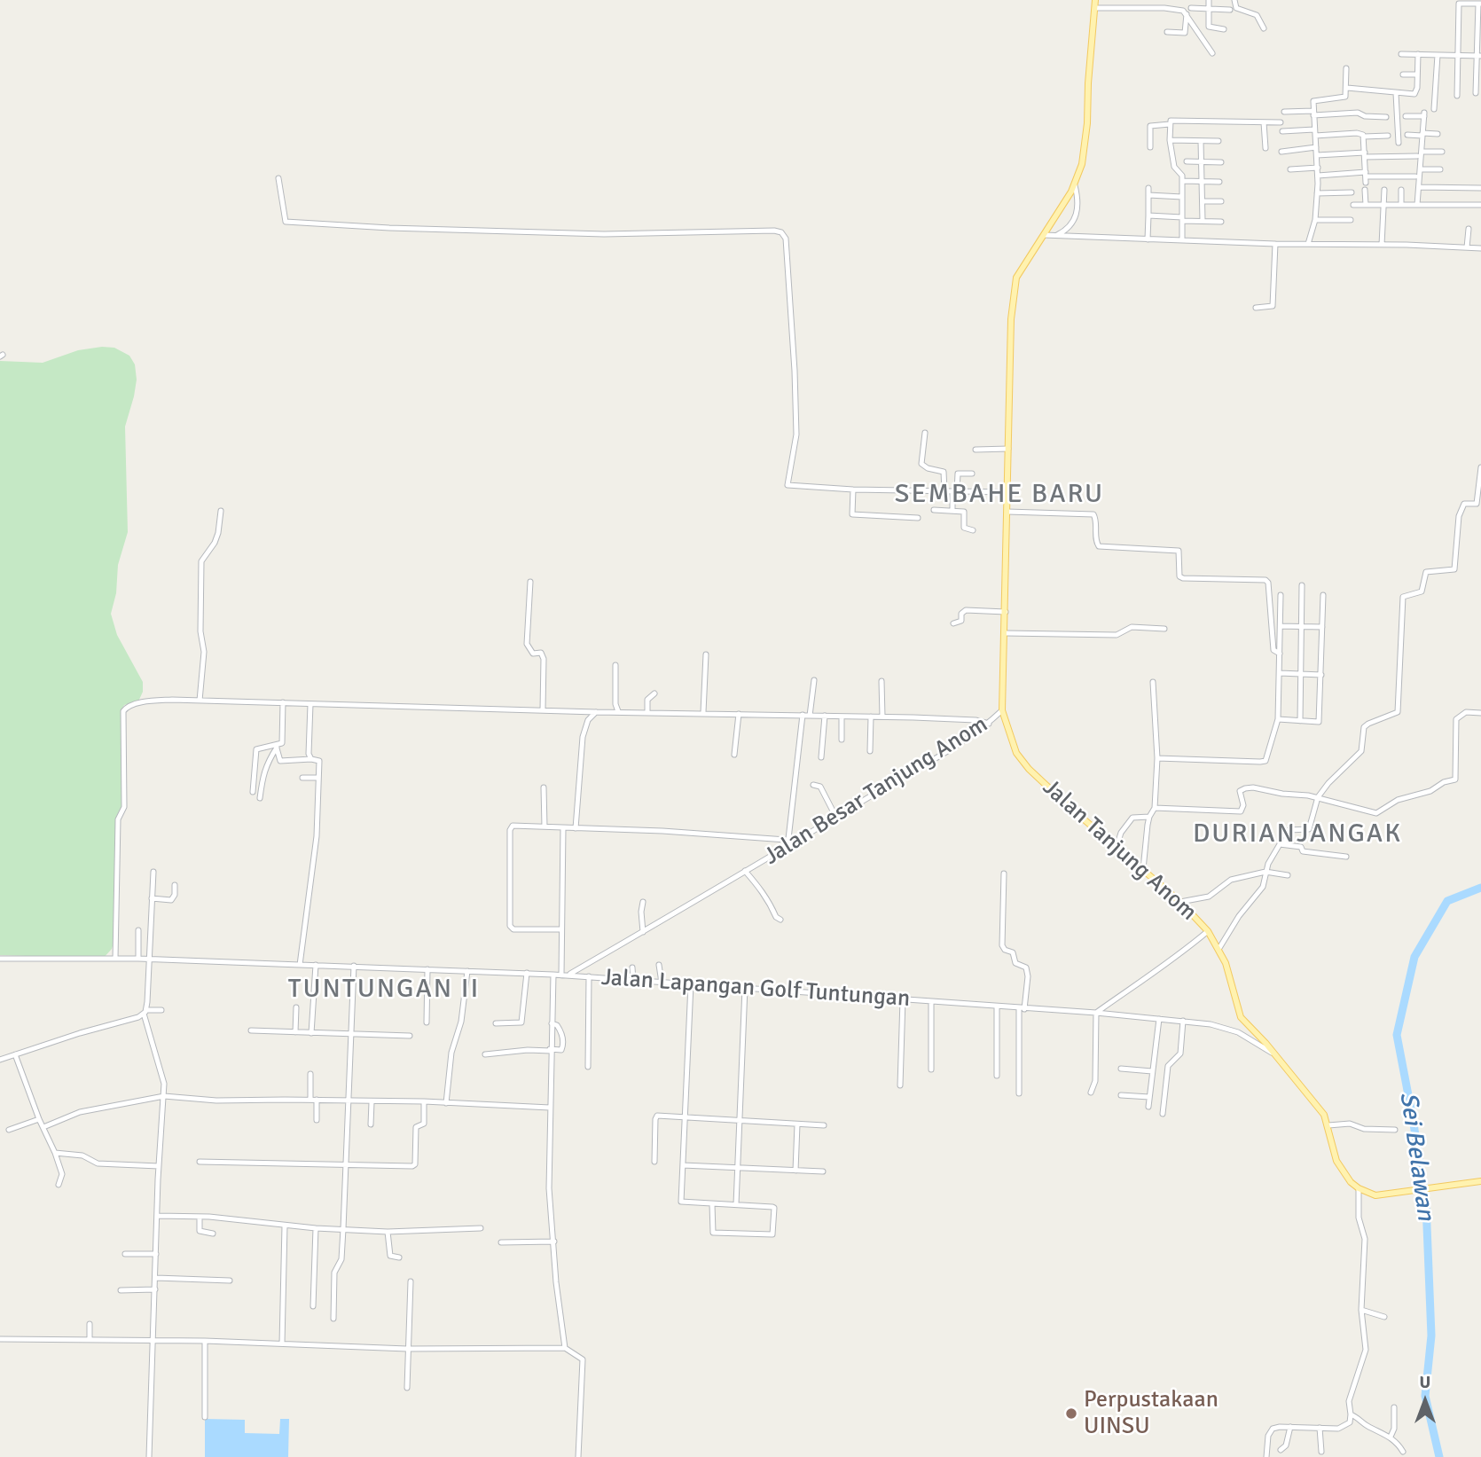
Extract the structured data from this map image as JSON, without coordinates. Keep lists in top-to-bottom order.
{
  "streets": {
    "main road": ["Jalan Besar Tanjung Anom", "Jalan Tanjung Anom", "Jalan Lapangan Golf Tuntungan"]
  },
  "crossings": [
    ["Jalan Besar Tanjung Anom", "Jalan Tanjung Anom"],
    ["Jalan Besar Tanjung Anom", "Jalan Lapangan Golf Tuntungan"],
    ["Jalan Tanjung Anom", "Jalan Lapangan Golf Tuntungan"]
  ],
  "districts": ["SEMBAHE BARU", "DURIANJANGAK", "TUNTUNGAN II"],
  "water": ["Sei Belawan"],
  "places": ["Perpustakaan UINSU"],
  "north": "top"
}
